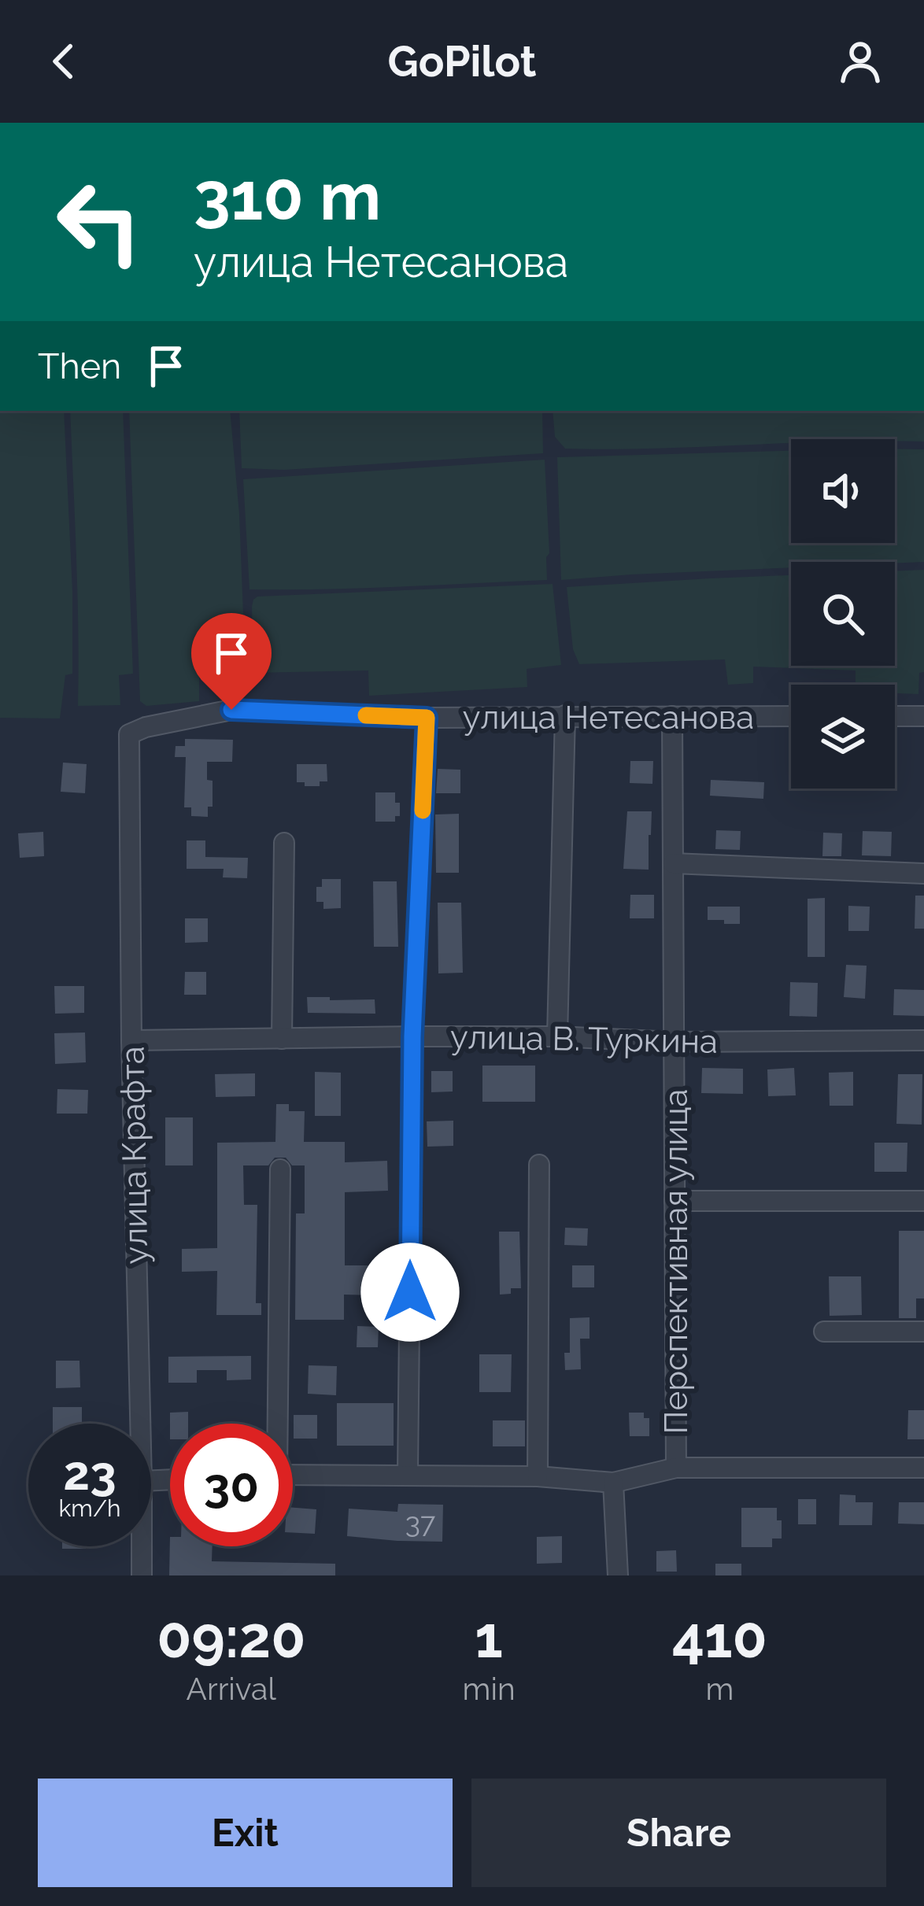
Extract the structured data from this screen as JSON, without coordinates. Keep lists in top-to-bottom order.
{
  "streets": {
    "street": [
      "улица Нетесанова",
      "улица В. Туркина",
      "улица Крафта",
      "Перспективная улица"
    ]
  },
  "crossings": [
    ["улица Нетесанова", "улица Крафта"],
    ["улица Нетесанова", "Перспективная улица"],
    ["улица В. Туркина", "улица Крафта"],
    ["улица В. Туркина", "Перспективная улица"]
  ],
  "house_numbers": ["37"],
  "page": {
    "header": "GoPilot",
    "turn": ["310 m", "улица Нетесанова"],
    "then": "Then",
    "speed": "23 km/h",
    "limit": "30",
    "eta": [
      "09:20",
      "Arrival",
      "1",
      "min",
      "410",
      "m"
    ],
    "buttons": ["Exit", "Share"]
  }
}
